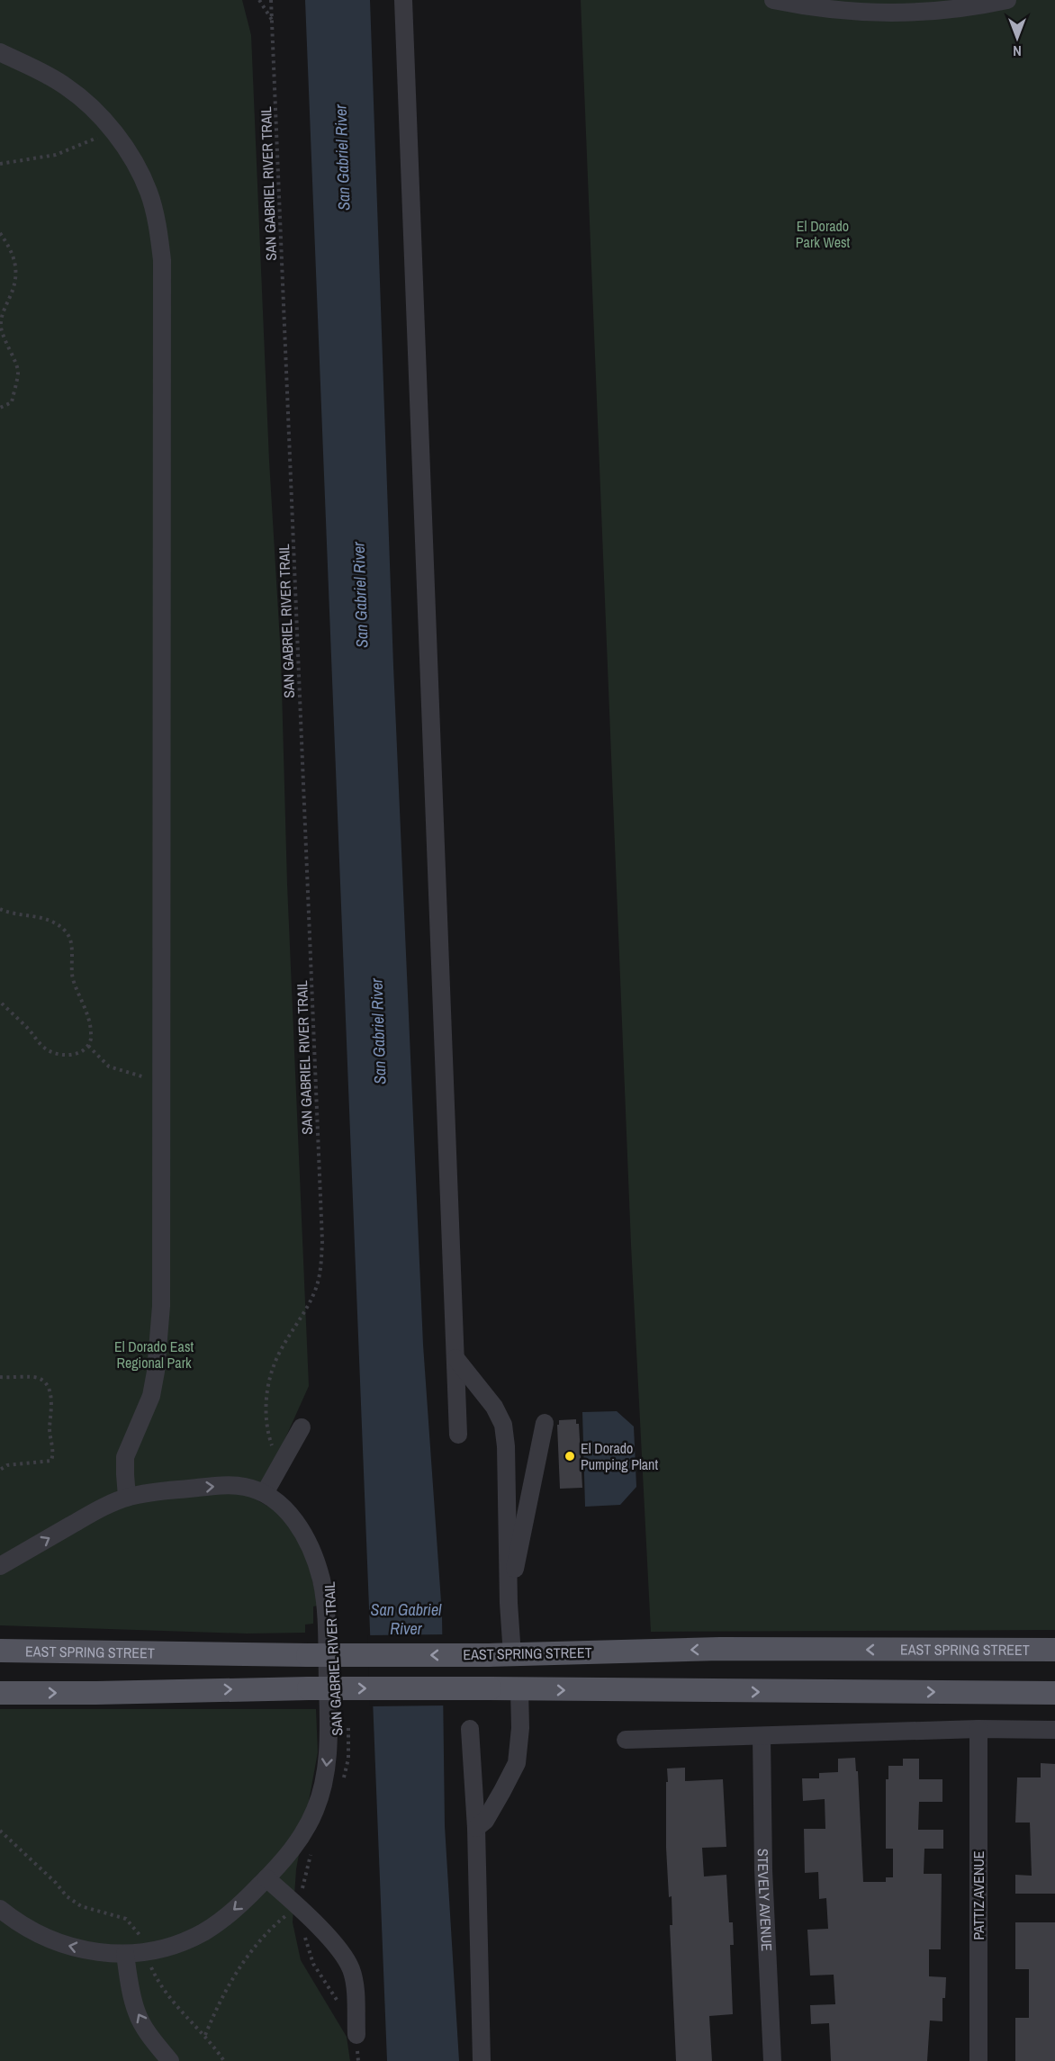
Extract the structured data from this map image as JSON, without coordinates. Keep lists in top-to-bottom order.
{
  "streets": {
    "main road": ["EAST SPRING STREET"],
    "street": ["PATTIZ AVENUE", "STEVELY AVENUE"],
    "path": ["SAN GABRIEL RIVER TRAIL"]
  },
  "water": ["San Gabriel River"],
  "parks": ["El Dorado Park West", "El Dorado East Regional Park"],
  "places": ["El Dorado Pumping Plant"],
  "north": "bottom"
}
